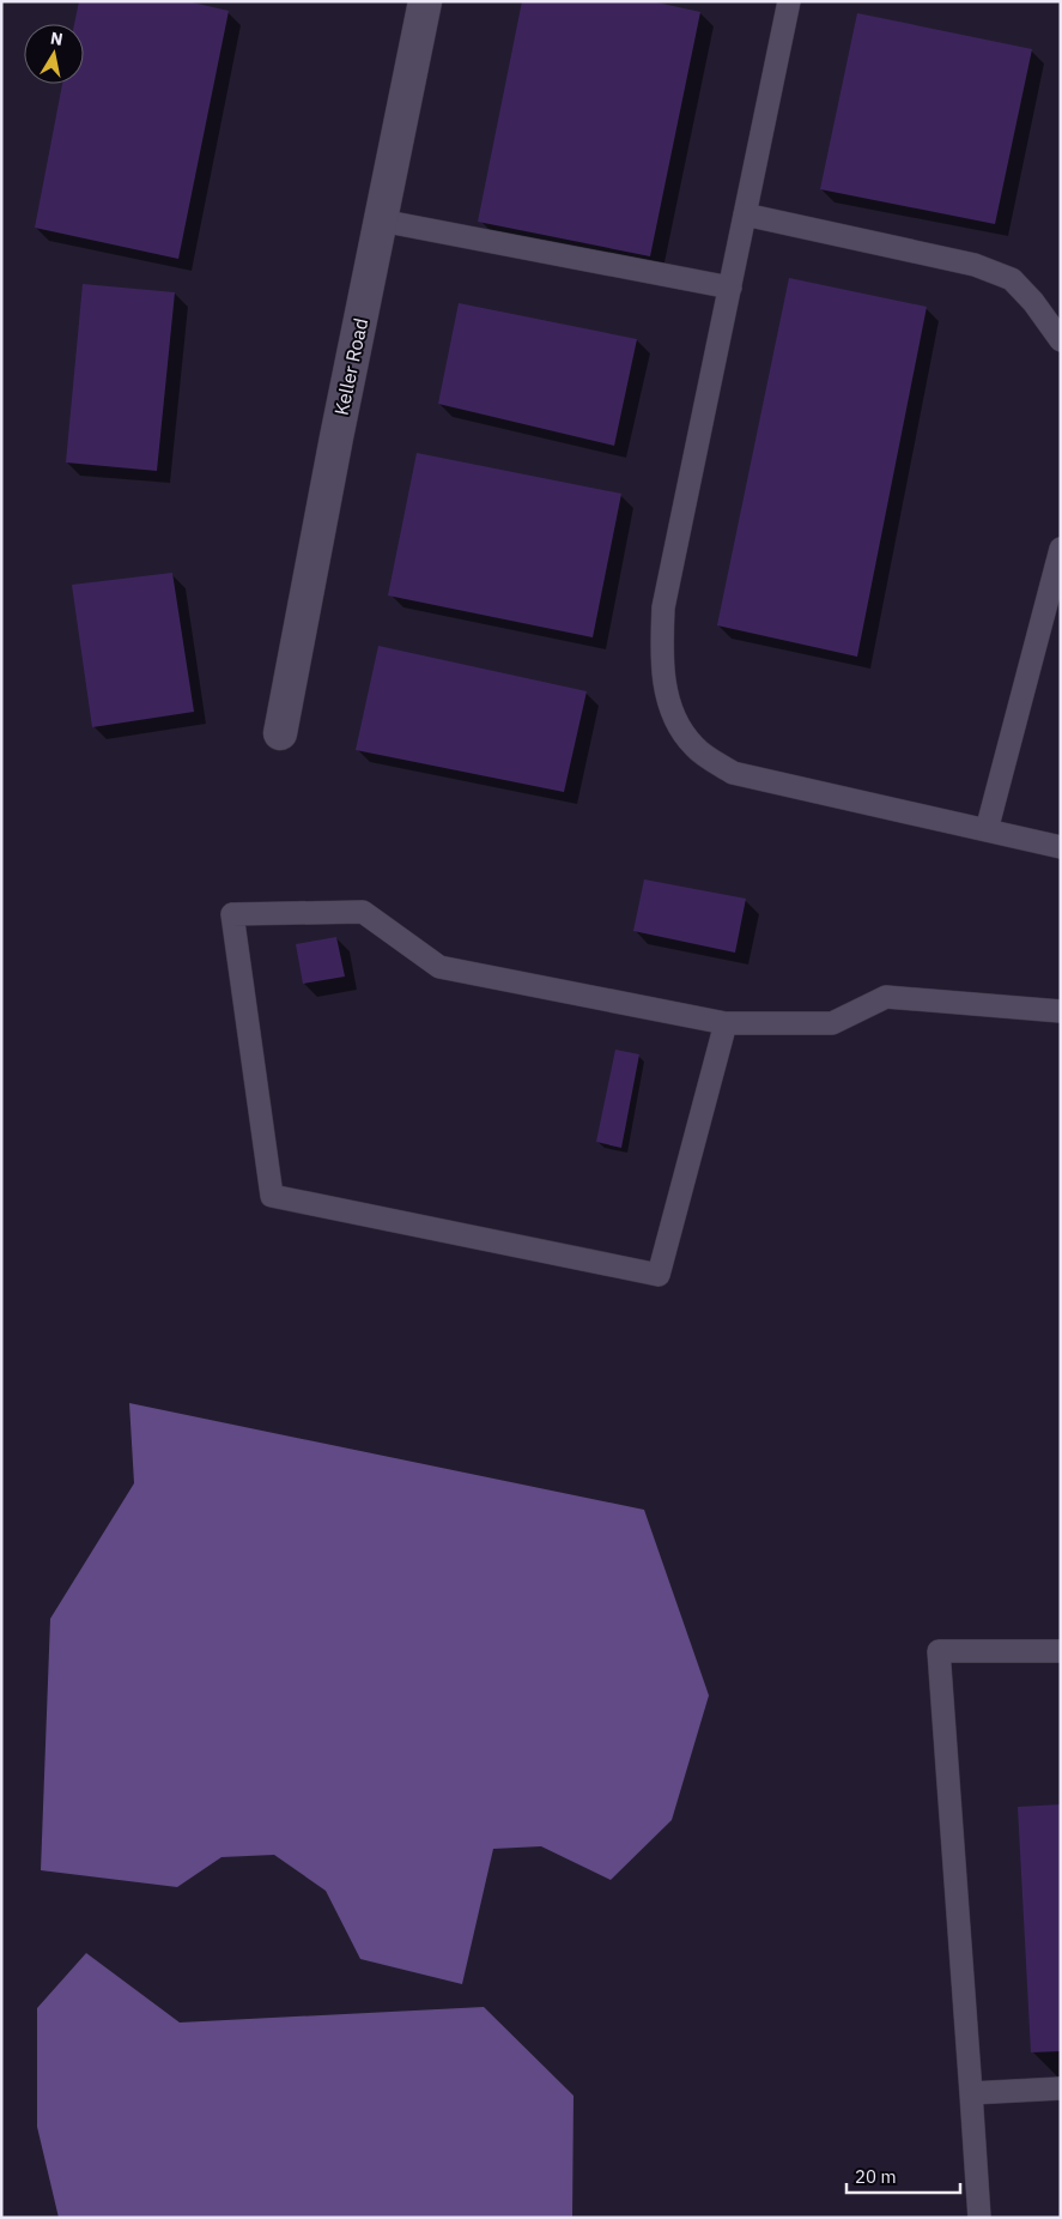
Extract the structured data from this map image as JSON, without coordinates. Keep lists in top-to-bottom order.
{
  "streets": {
    "street": ["Keller Road"]
  },
  "scale_bar": "20 m",
  "north": "top"
}
